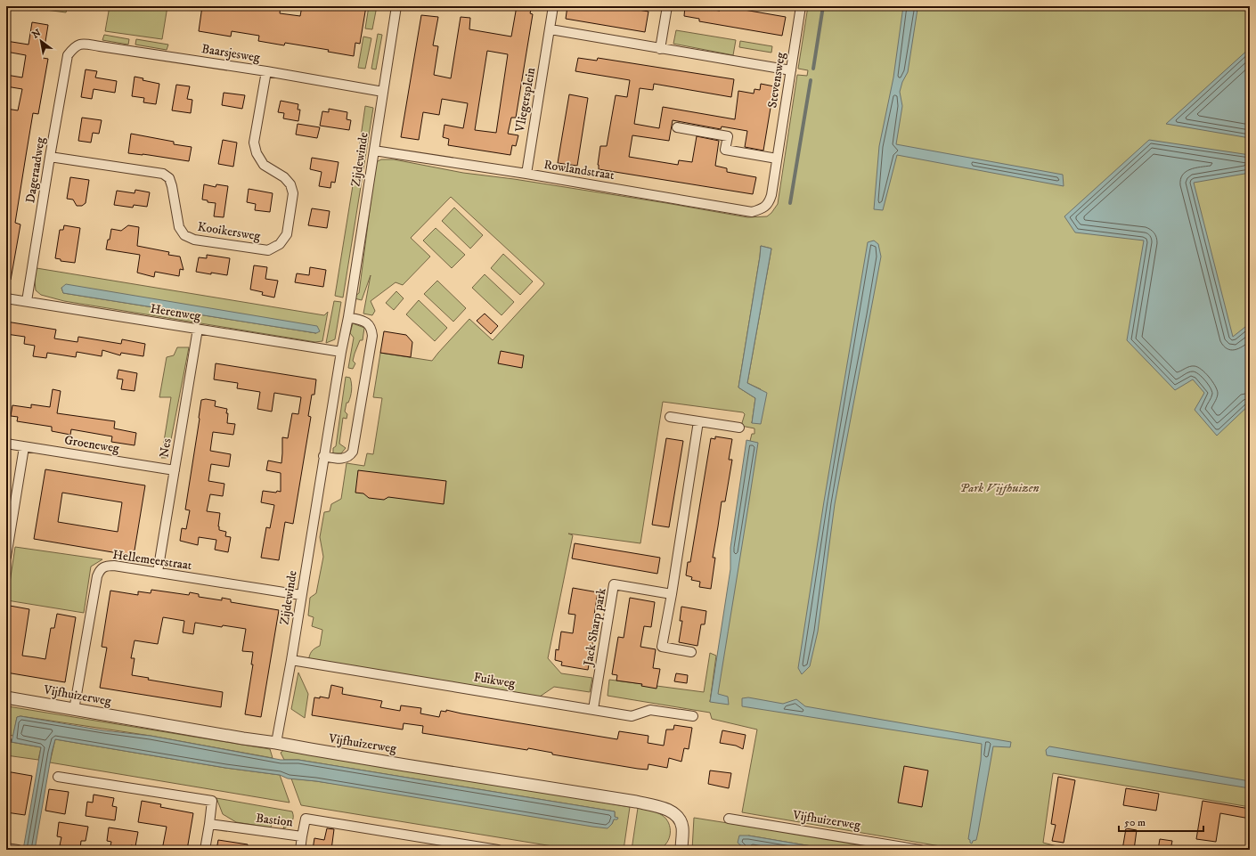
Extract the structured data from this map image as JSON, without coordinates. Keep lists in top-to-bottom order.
{
  "streets": {
    "street": [
      "Baarsjesweg",
      "Stevensweg",
      "Vliegersplein",
      "Zijdewinde",
      "Dageraadweg",
      "Rowlandstraat",
      "Kooikersweg",
      "Herenweg",
      "Groeneweg",
      "Nes",
      "Hellemeerstraat",
      "Jack Sharp park",
      "Fuikweg",
      "Vijfhuizerweg",
      "Bastion"
    ]
  },
  "crossings": [
    ["Baarsjesweg", "Zijdewinde"],
    ["Baarsjesweg", "Dageraadweg"],
    ["Baarsjesweg", "Kooikersweg"],
    ["Stevensweg", "Rowlandstraat"],
    ["Vliegersplein", "Rowlandstraat"],
    ["Zijdewinde", "Rowlandstraat"],
    ["Zijdewinde", "Herenweg"],
    ["Zijdewinde", "Hellemeerstraat"],
    ["Zijdewinde", "Fuikweg"],
    ["Zijdewinde", "Vijfhuizerweg"],
    ["Dageraadweg", "Kooikersweg"],
    ["Dageraadweg", "Herenweg"],
    ["Herenweg", "Nes"],
    ["Groeneweg", "Nes"],
    ["Nes", "Hellemeerstraat"],
    ["Hellemeerstraat", "Vijfhuizerweg"],
    ["Jack Sharp park", "Fuikweg"]
  ],
  "parks": ["Park Vijfhuizen"],
  "scale_bar": "50 m",
  "north": "top left"
}
